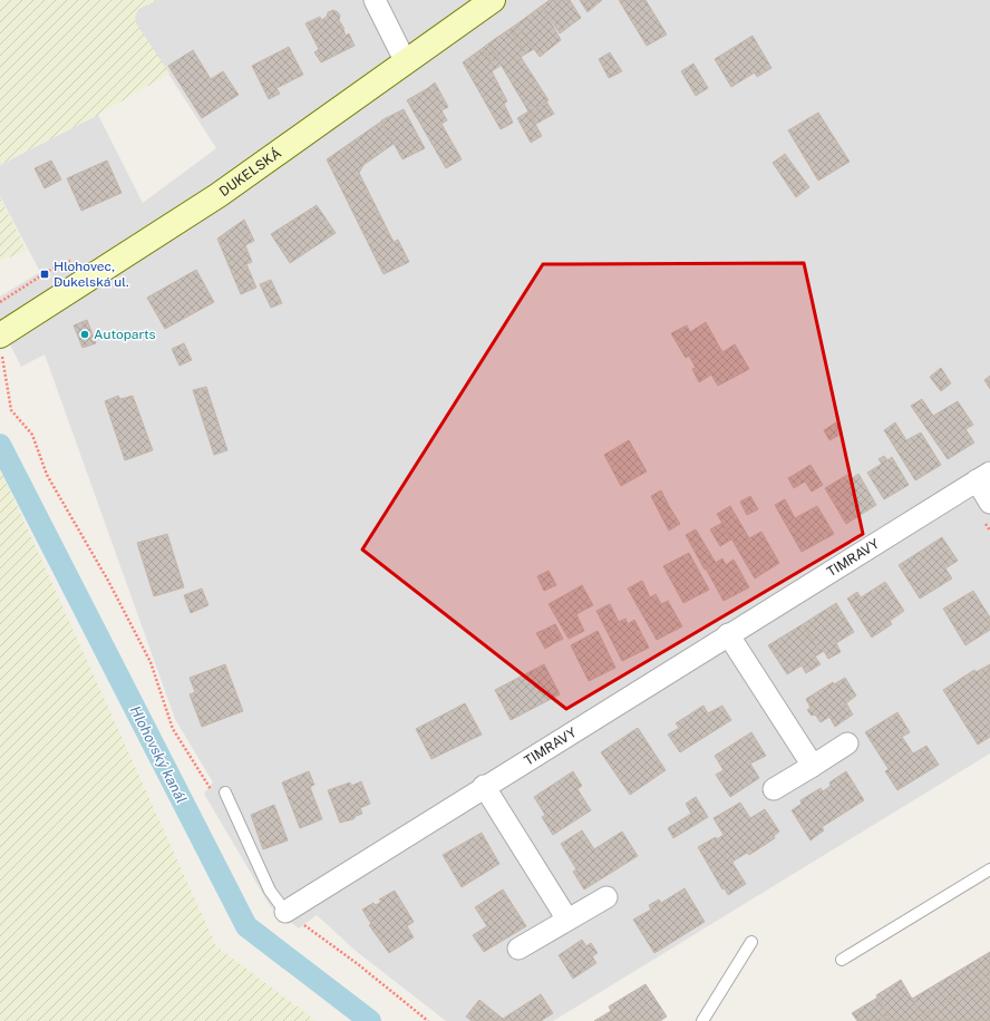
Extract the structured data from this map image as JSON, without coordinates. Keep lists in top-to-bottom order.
{
  "streets": {
    "main road": ["DUKELSKÁ"],
    "street": ["TIMRAVY"]
  },
  "water": ["Hlohovský kanál"],
  "places": {
    "transit": ["Hlohovec, Dukelská ul."],
    "other": ["Autoparts"]
  }
}
